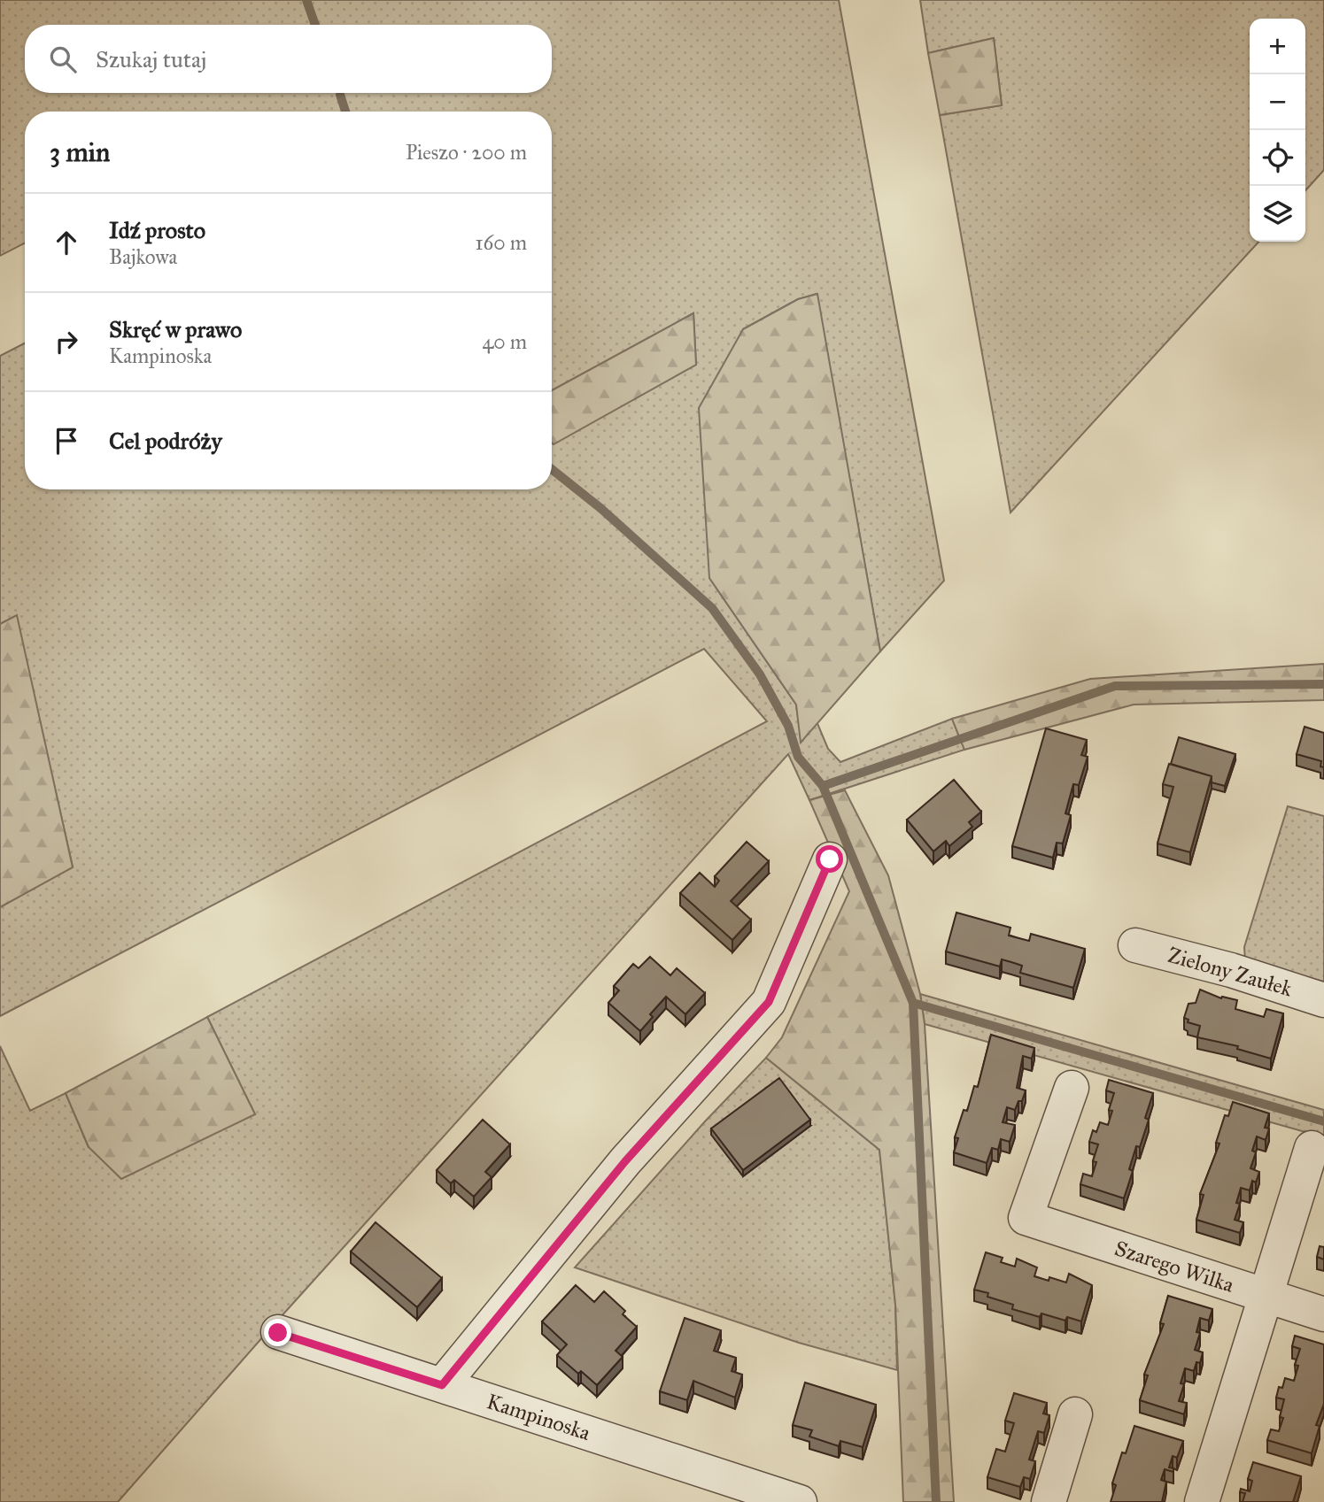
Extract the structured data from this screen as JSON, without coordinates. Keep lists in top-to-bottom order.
{
  "streets": {
    "street": ["Zielony Zaułek", "Szarego Wilka", "Kampinoska"]
  },
  "page": {
    "map_buttons": ["+", "−"],
    "search": "Szukaj tutaj",
    "heading": ["3 min", "Pieszo · 200 m"],
    "list": [
      ["Idź prosto", "Bajkowa", "160 m"],
      ["Skręć w prawo", "Kampinoska", "40 m"],
      "Cel podróży"
    ]
  }
}
